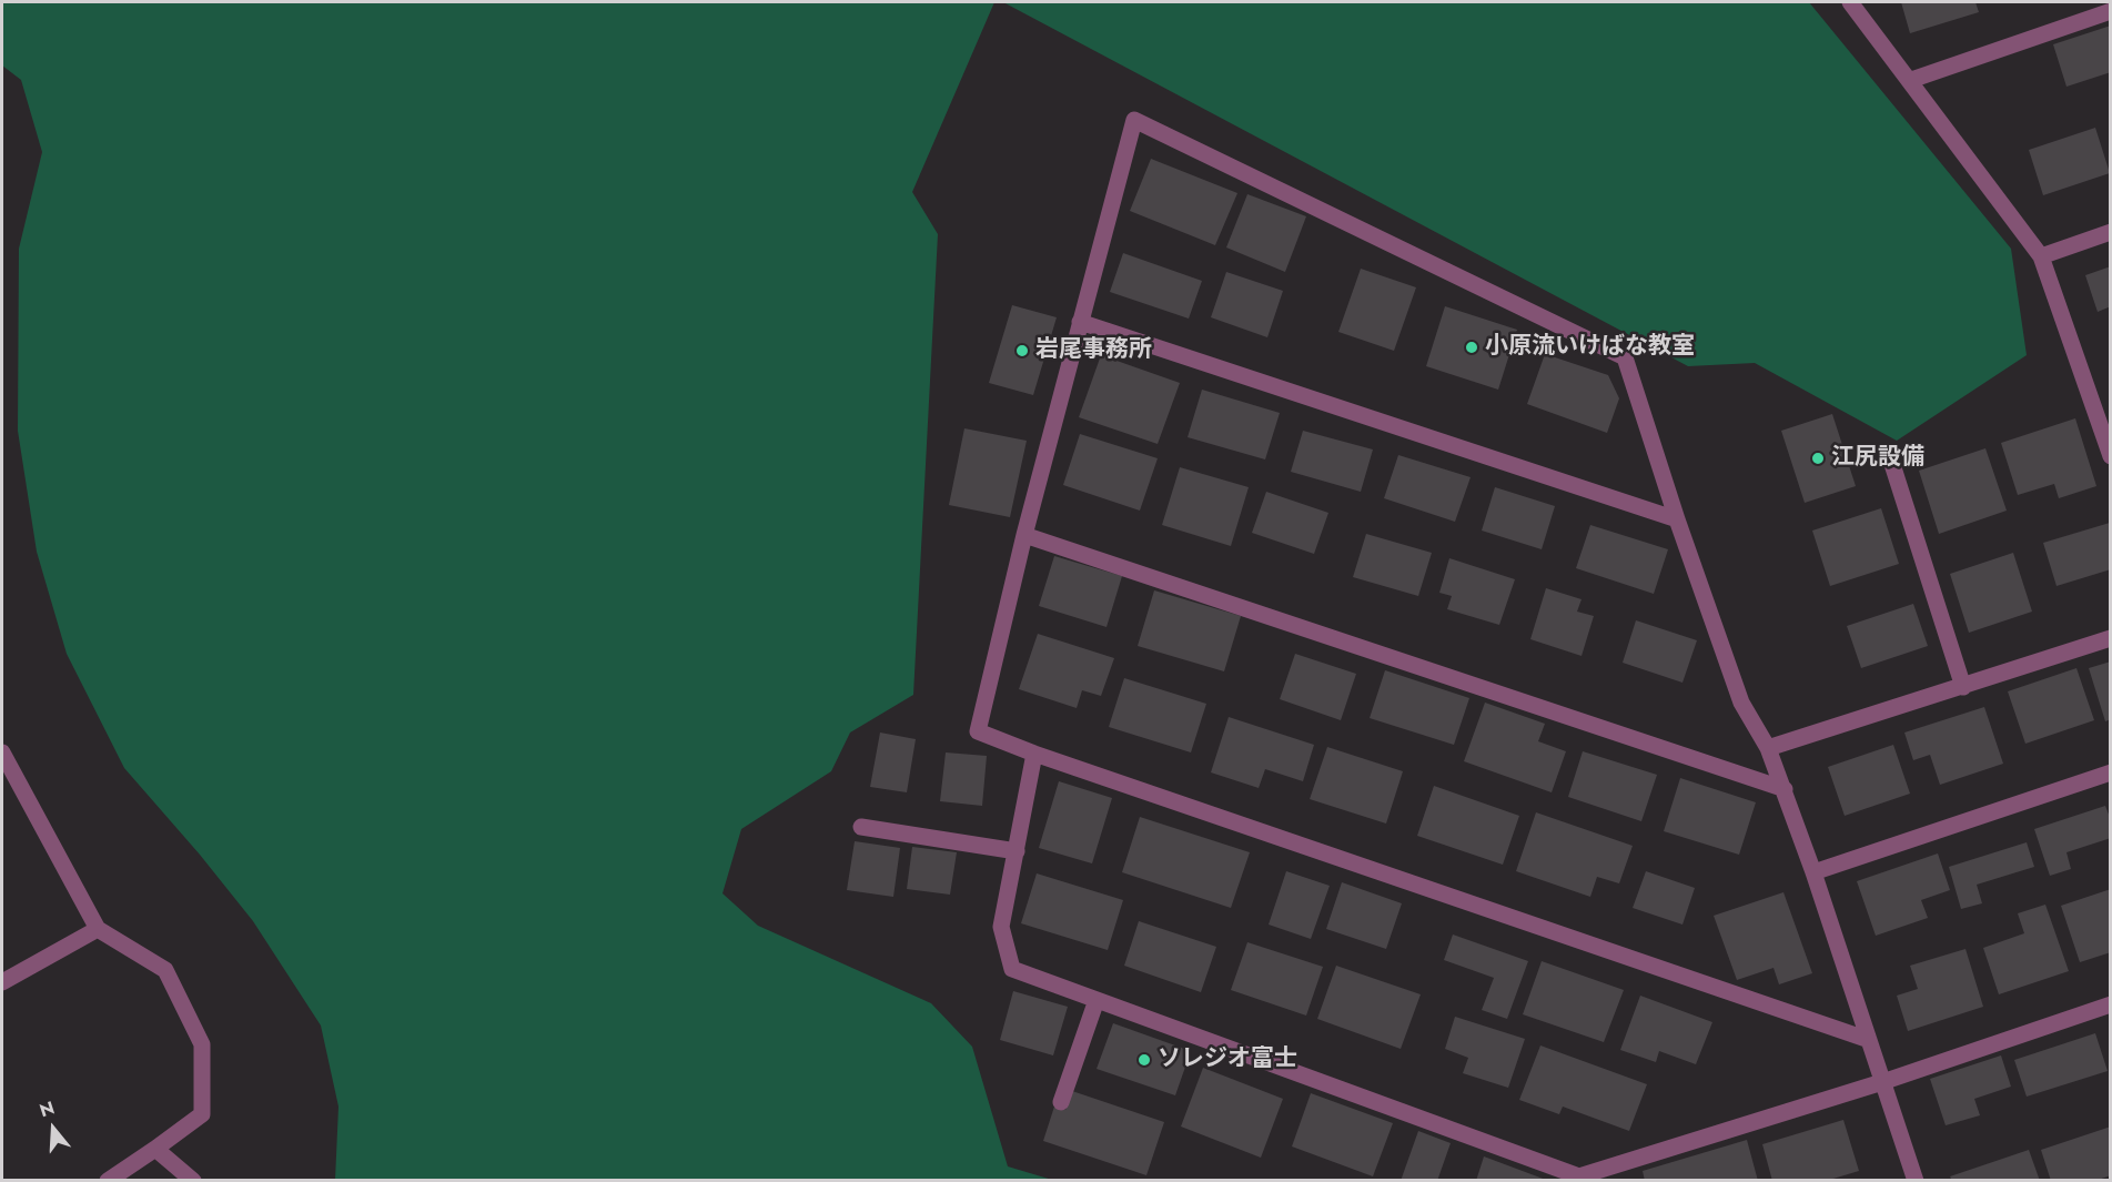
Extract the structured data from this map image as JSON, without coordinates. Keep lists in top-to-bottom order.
{
  "places": [
    "小原流いけばな教室",
    "岩尾事務所",
    "江尻設備",
    "ソレジオ富士"
  ],
  "north": "top"
}
